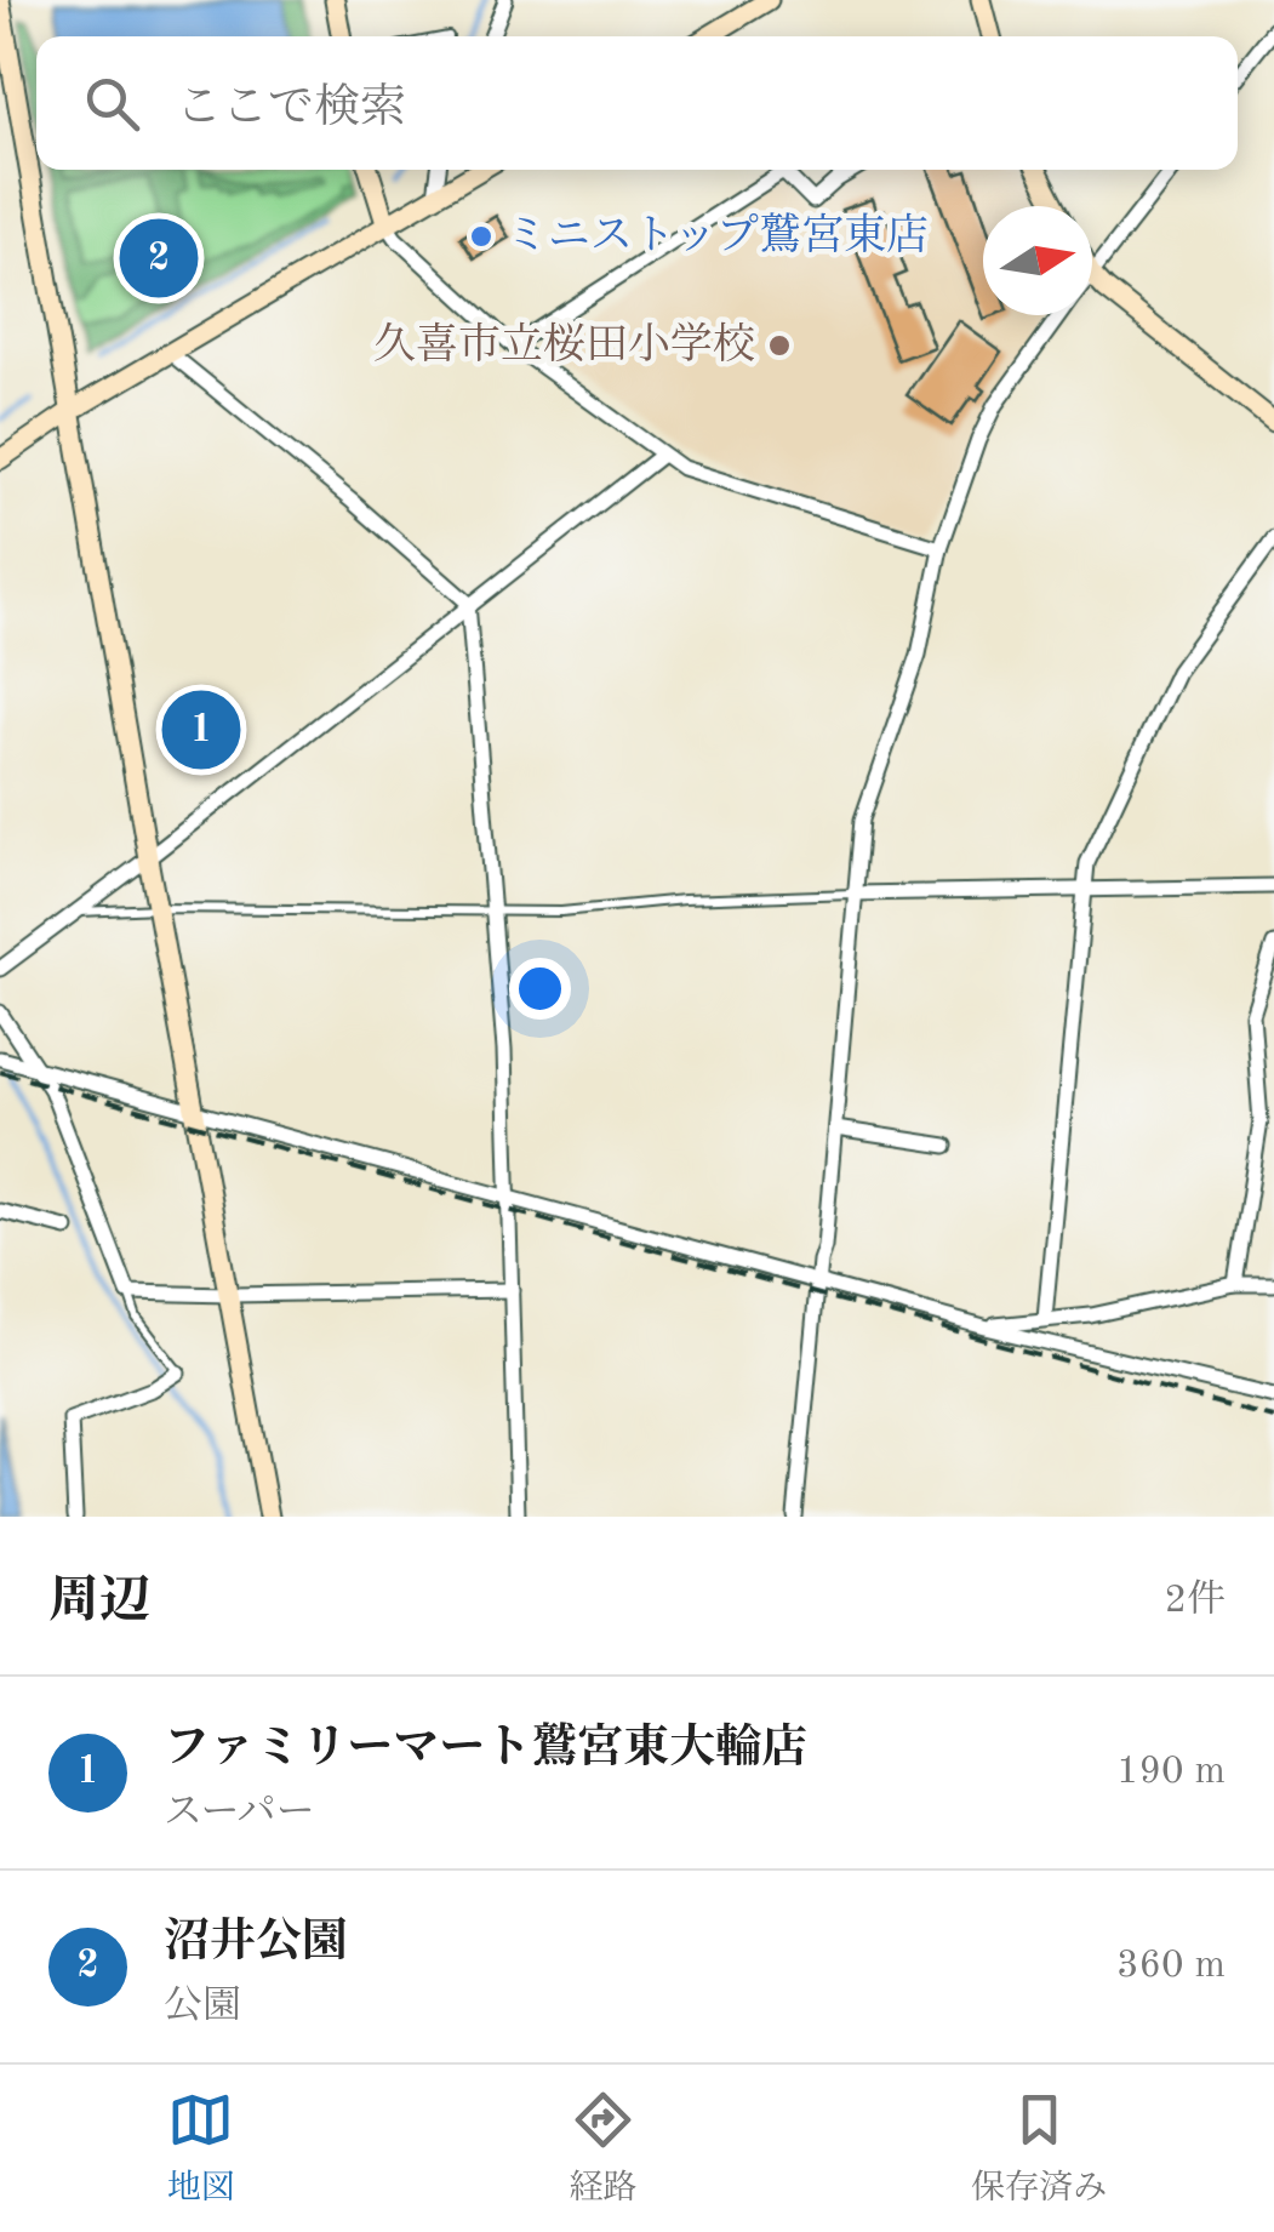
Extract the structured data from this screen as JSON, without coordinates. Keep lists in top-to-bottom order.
{
  "places": ["ミニストップ鷲宮東店", "久喜市立桜田小学校"],
  "north": "right",
  "page": {
    "search": "ここで検索",
    "pins": ["2", "1"],
    "heading": ["周辺", "2件"],
    "list": [
      {
        "mark": "1",
        "name": "ファミリーマート鷲宮東大輪店",
        "note": "スーパー",
        "value": "190 m"
      },
      {
        "mark": "2",
        "name": "沼井公園",
        "note": "公園",
        "value": "360 m"
      }
    ],
    "nav": ["地図", "経路", "保存済み"]
  }
}
